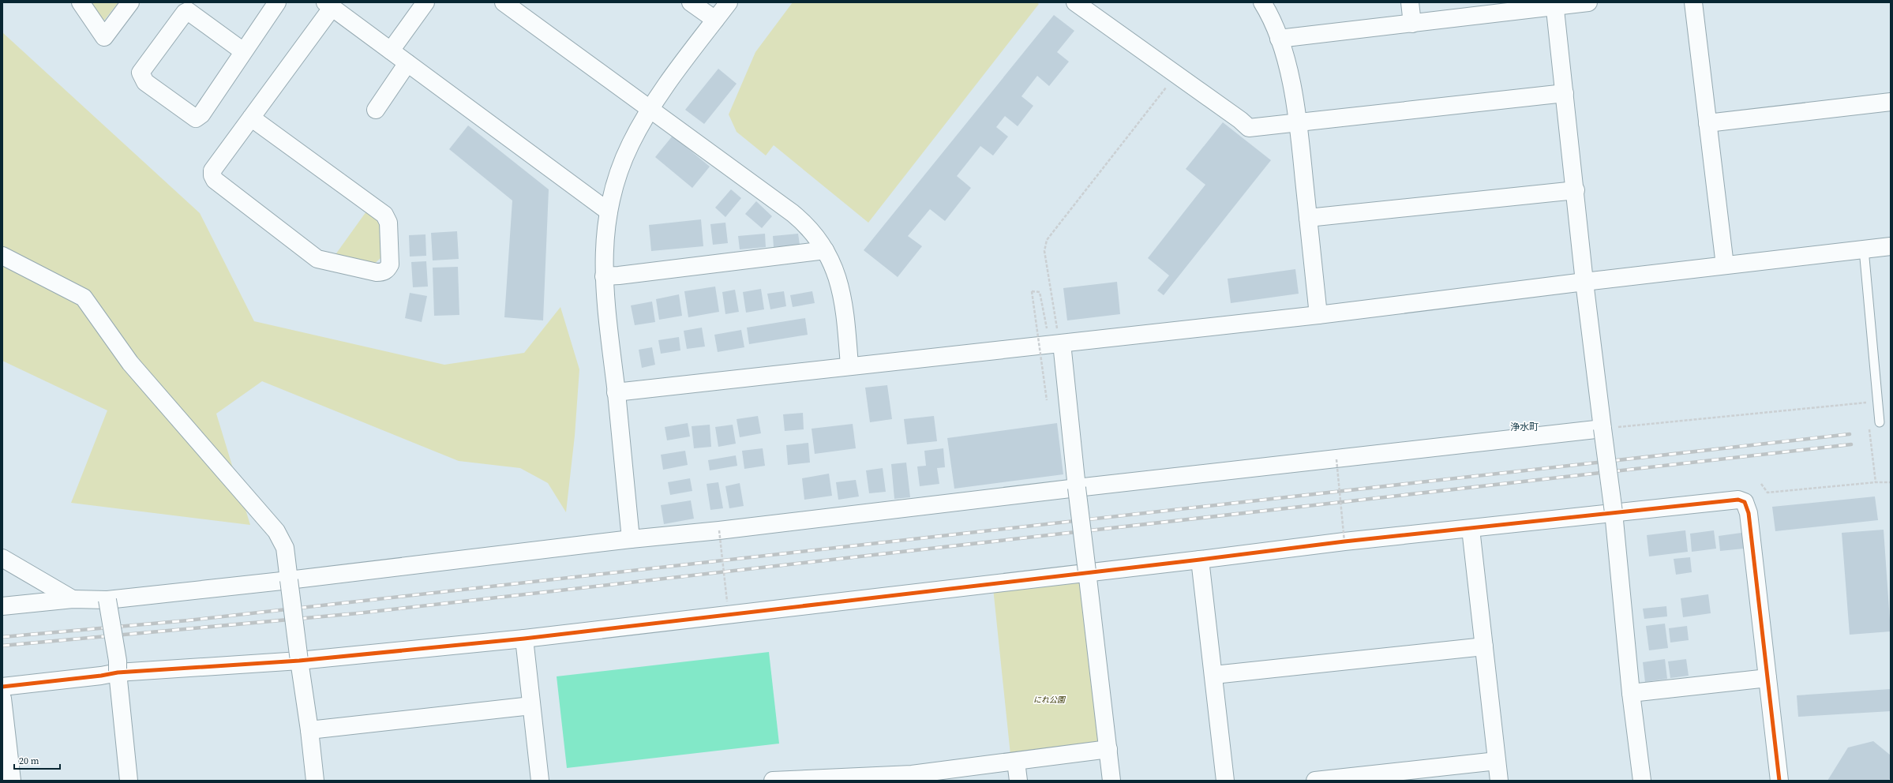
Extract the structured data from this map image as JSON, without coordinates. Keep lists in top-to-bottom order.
{
  "districts": ["浄水町"],
  "parks": ["にれ公園"],
  "scale_bar": "20 m"
}
